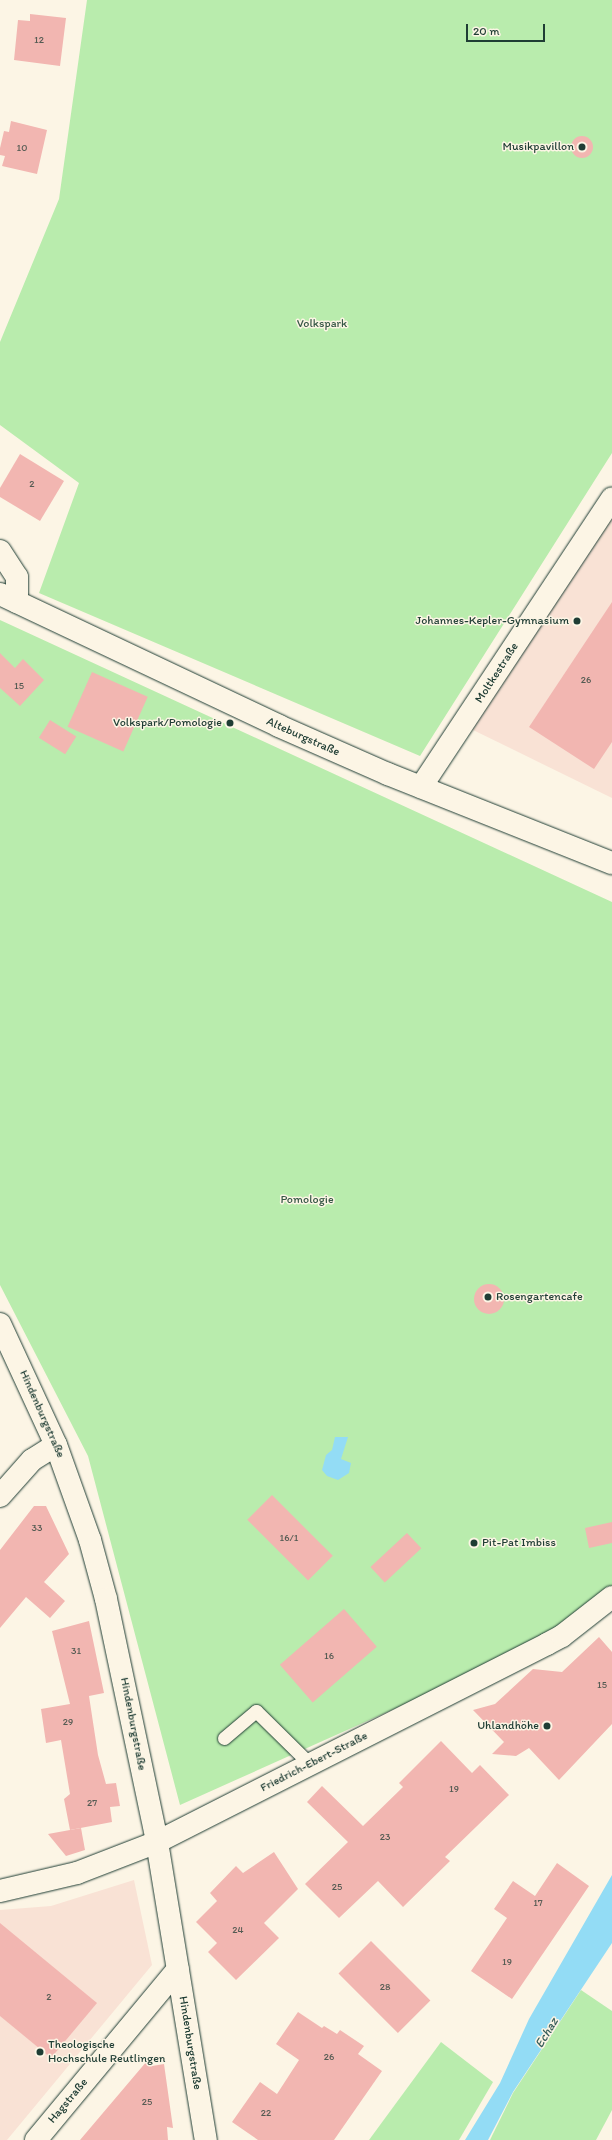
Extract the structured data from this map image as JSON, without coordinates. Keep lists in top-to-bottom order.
{
  "streets": {
    "street": [
      "Moltkestraße",
      "Alteburgstraße",
      "Hindenburgstraße",
      "Friedrich-Ebert-Straße",
      "Hagstraße"
    ]
  },
  "crossings": [
    ["Moltkestraße", "Alteburgstraße"],
    ["Hindenburgstraße", "Friedrich-Ebert-Straße"],
    ["Hindenburgstraße", "Hagstraße"]
  ],
  "water": ["Echaz"],
  "parks": ["Volkspark", "Pomologie"],
  "places": [
    "Musikpavillon",
    "Johannes-Kepler-Gymnasium",
    "Volkspark/Pomologie",
    "Rosengartencafe",
    "Pit-Pat Imbiss",
    "Uhlandhöhe",
    "Theologische Hochschule Reutlingen"
  ],
  "house_numbers": [
    "12",
    "10",
    "2",
    "26",
    "15",
    "33",
    "16/1",
    "31",
    "16",
    "15",
    "29",
    "19",
    "27",
    "23",
    "25",
    "17",
    "24",
    "19",
    "28",
    "2",
    "26",
    "25",
    "22"
  ],
  "scale_bar": "20 m"
}
